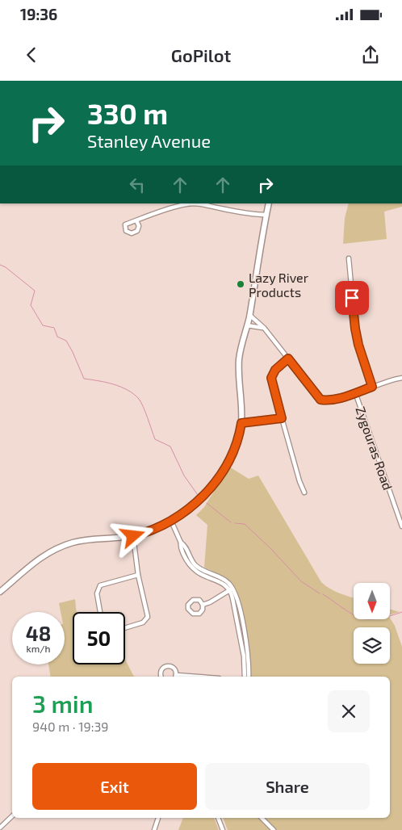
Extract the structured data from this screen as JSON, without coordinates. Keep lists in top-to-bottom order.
{
  "streets": {
    "street": ["Zygouras Road"]
  },
  "places": ["Lazy River Products"],
  "north": "bottom",
  "page": {
    "status": "19:36",
    "header": "GoPilot",
    "turn": ["330 m", "Stanley Avenue"],
    "speed": "48 km/h",
    "limit": "50",
    "heading": ["3 min", "940 m · 19:39"],
    "buttons": ["Exit", "Share"]
  }
}
